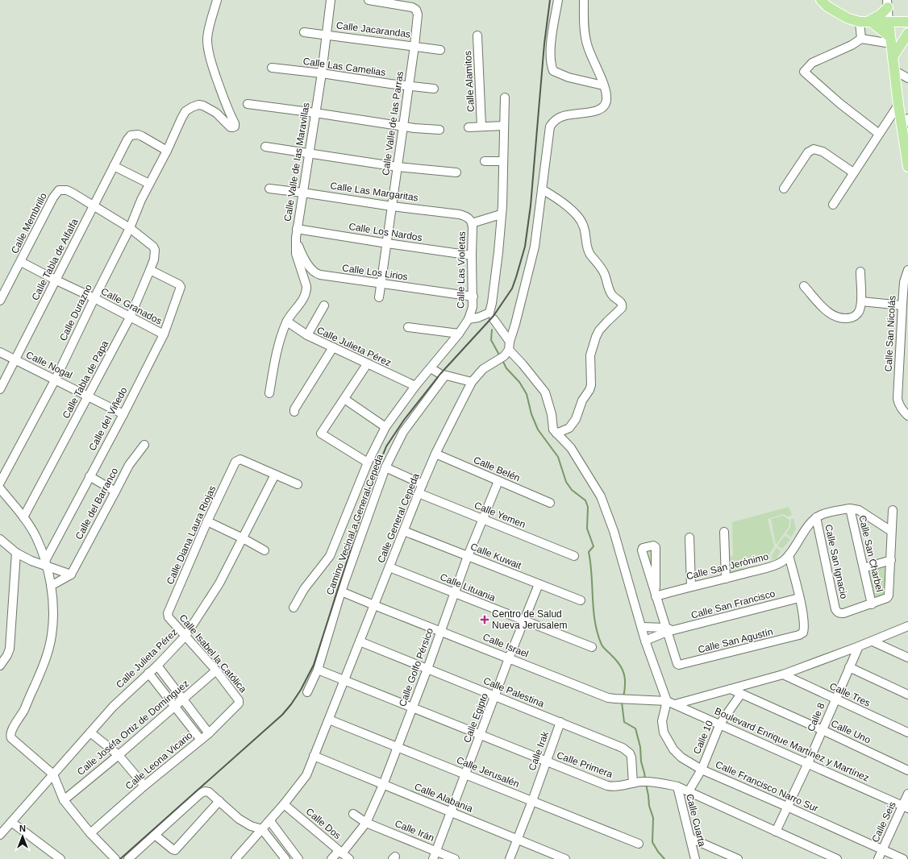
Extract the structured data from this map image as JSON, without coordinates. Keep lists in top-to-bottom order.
{
  "streets": {
    "street": [
      "Calle Jacarandas",
      "Calle Las Camelias",
      "Calle Alamitos",
      "Calle Valle de las Parras",
      "Calle Valle de las Maravillas",
      "Calle Las Margaritas",
      "Calle Membrillo",
      "Calle Los Nardos",
      "Calle Tabla de Alfalfa",
      "Calle Las Violetas",
      "Calle Los Lirios",
      "Calle Granados",
      "Calle Durazno",
      "Calle San Nicolás",
      "Calle Julieta Pérez",
      "Calle Nogal",
      "Calle Tabla de Papa",
      "Calle del Viñedo",
      "Calle Belén",
      "Calle del Barranco",
      "Calle Yemen",
      "Calle General Cepeda",
      "Camino Vecinal a General Cepeda",
      "Calle Diana Laura Riojas",
      "Calle San Charbel",
      "Calle Kuwait",
      "Calle San Ignacio",
      "Calle San Jerónimo",
      "Calle Lituania",
      "Calle San Francisco",
      "Calle San Agustín",
      "Calle Israel",
      "Calle Isabel la Católica",
      "Calle Golfo Pérsico",
      "Calle Palestina",
      "Calle Tres",
      "Calle 8",
      "Calle Egipto",
      "Calle Joséfa Ortiz de Domínguez",
      "Calle Uno",
      "Calle 10",
      "Boulevard Enrique Martínez y Martínez",
      "Calle Irak",
      "Calle Leona Vicario",
      "Calle Primera",
      "Calle Jerusalén",
      "Calle Francisco Narro Sur",
      "Calle Alabania",
      "Calle Cuarta",
      "Calle Seis",
      "Calle Dos",
      "Calle Irán"
    ]
  },
  "crossings": [
    ["Calle Jacarandas", "Calle Valle de las Parras"],
    ["Calle Jacarandas", "Calle Valle de las Maravillas"],
    ["Calle Las Camelias", "Calle Valle de las Parras"],
    ["Calle Las Camelias", "Calle Valle de las Maravillas"],
    ["Calle Valle de las Parras", "Calle Las Margaritas"],
    ["Calle Valle de las Parras", "Calle Los Nardos"],
    ["Calle Valle de las Parras", "Calle Los Lirios"],
    ["Calle Valle de las Maravillas", "Calle Las Margaritas"],
    ["Calle Valle de las Maravillas", "Calle Los Nardos"],
    ["Calle Valle de las Maravillas", "Calle Los Lirios"],
    ["Calle Valle de las Maravillas", "Calle Julieta Pérez"],
    ["Calle Las Margaritas", "Calle Las Violetas"],
    ["Calle Membrillo", "Calle Tabla de Alfalfa"],
    ["Calle Membrillo", "Calle Granados"],
    ["Calle Los Nardos", "Calle Las Violetas"],
    ["Calle Tabla de Alfalfa", "Calle Granados"],
    ["Calle Tabla de Alfalfa", "Calle Durazno"],
    ["Calle Tabla de Alfalfa", "Calle Nogal"],
    ["Calle Las Violetas", "Calle Los Lirios"],
    ["Calle Las Violetas", "Camino Vecinal a General Cepeda"],
    ["Calle Granados", "Calle Durazno"],
    ["Calle Granados", "Calle Tabla de Papa"],
    ["Calle Granados", "Calle del Viñedo"],
    ["Calle Durazno", "Calle Nogal"],
    ["Calle Durazno", "Calle Tabla de Papa"],
    ["Calle Julieta Pérez", "Camino Vecinal a General Cepeda"],
    ["Calle Julieta Pérez", "Calle Diana Laura Riojas"],
    ["Calle Julieta Pérez", "Calle Isabel la Católica"],
    ["Calle Nogal", "Calle Tabla de Papa"],
    ["Calle Nogal", "Calle del Viñedo"],
    ["Calle Tabla de Papa", "Calle del Viñedo"],
    ["Calle Belén", "Calle General Cepeda"],
    ["Calle Belén", "Calle Golfo Pérsico"],
    ["Calle Yemen", "Calle General Cepeda"],
    ["Calle Yemen", "Calle Golfo Pérsico"],
    ["Calle General Cepeda", "Calle Kuwait"],
    ["Calle General Cepeda", "Calle Lituania"],
    ["Calle General Cepeda", "Calle Israel"],
    ["Calle General Cepeda", "Calle Palestina"],
    ["Calle General Cepeda", "Calle Primera"],
    ["Calle General Cepeda", "Calle Jerusalén"],
    ["Calle General Cepeda", "Calle Alabania"],
    ["Calle General Cepeda", "Calle Dos"],
    ["Camino Vecinal a General Cepeda", "Calle Israel"],
    ["Camino Vecinal a General Cepeda", "Calle Primera"],
    ["Calle Diana Laura Riojas", "Calle Isabel la Católica"],
    ["Calle San Charbel", "Calle San Ignacio"],
    ["Calle Kuwait", "Calle Golfo Pérsico"],
    ["Calle Kuwait", "Calle Egipto"],
    ["Calle San Ignacio", "Calle San Jerónimo"],
    ["Calle Lituania", "Calle Golfo Pérsico"],
    ["Calle Lituania", "Calle Egipto"],
    ["Calle San Francisco", "Calle San Agustín"],
    ["Calle Israel", "Calle Golfo Pérsico"],
    ["Calle Israel", "Calle Egipto"],
    ["Calle Israel", "Boulevard Enrique Martínez y Martínez"],
    ["Calle Israel", "Calle Francisco Narro Sur"],
    ["Calle Isabel la Católica", "Calle Joséfa Ortiz de Domínguez"],
    ["Calle Isabel la Católica", "Calle Leona Vicario"],
    ["Calle Golfo Pérsico", "Calle Palestina"],
    ["Calle Golfo Pérsico", "Calle Primera"],
    ["Calle Golfo Pérsico", "Calle Jerusalén"],
    ["Calle Golfo Pérsico", "Calle Alabania"],
    ["Calle Golfo Pérsico", "Calle Dos"],
    ["Calle Golfo Pérsico", "Calle Irán"],
    ["Calle Palestina", "Calle Egipto"],
    ["Calle Palestina", "Calle Irak"],
    ["Calle Palestina", "Calle Primera"],
    ["Calle Tres", "Calle 8"],
    ["Calle 8", "Calle Uno"],
    ["Calle 8", "Boulevard Enrique Martínez y Martínez"],
    ["Calle 8", "Calle Primera"],
    ["Calle 8", "Calle Francisco Narro Sur"],
    ["Calle Egipto", "Calle Primera"],
    ["Calle Egipto", "Calle Jerusalén"],
    ["Calle Egipto", "Calle Alabania"],
    ["Calle Egipto", "Calle Irán"],
    ["Calle Uno", "Calle 10"],
    ["Calle 10", "Boulevard Enrique Martínez y Martínez"],
    ["Calle 10", "Calle Primera"],
    ["Calle 10", "Calle Francisco Narro Sur"],
    ["Boulevard Enrique Martínez y Martínez", "Calle Francisco Narro Sur"],
    ["Boulevard Enrique Martínez y Martínez", "Calle Seis"],
    ["Calle Irak", "Calle Primera"],
    ["Calle Irak", "Calle Jerusalén"],
    ["Calle Irak", "Calle Alabania"],
    ["Calle Primera", "Calle Cuarta"],
    ["Calle Francisco Narro Sur", "Calle Seis"]
  ],
  "places": {
    "health": ["Centro de Salud Nueva Jerusalem"]
  },
  "north": "top"
}
